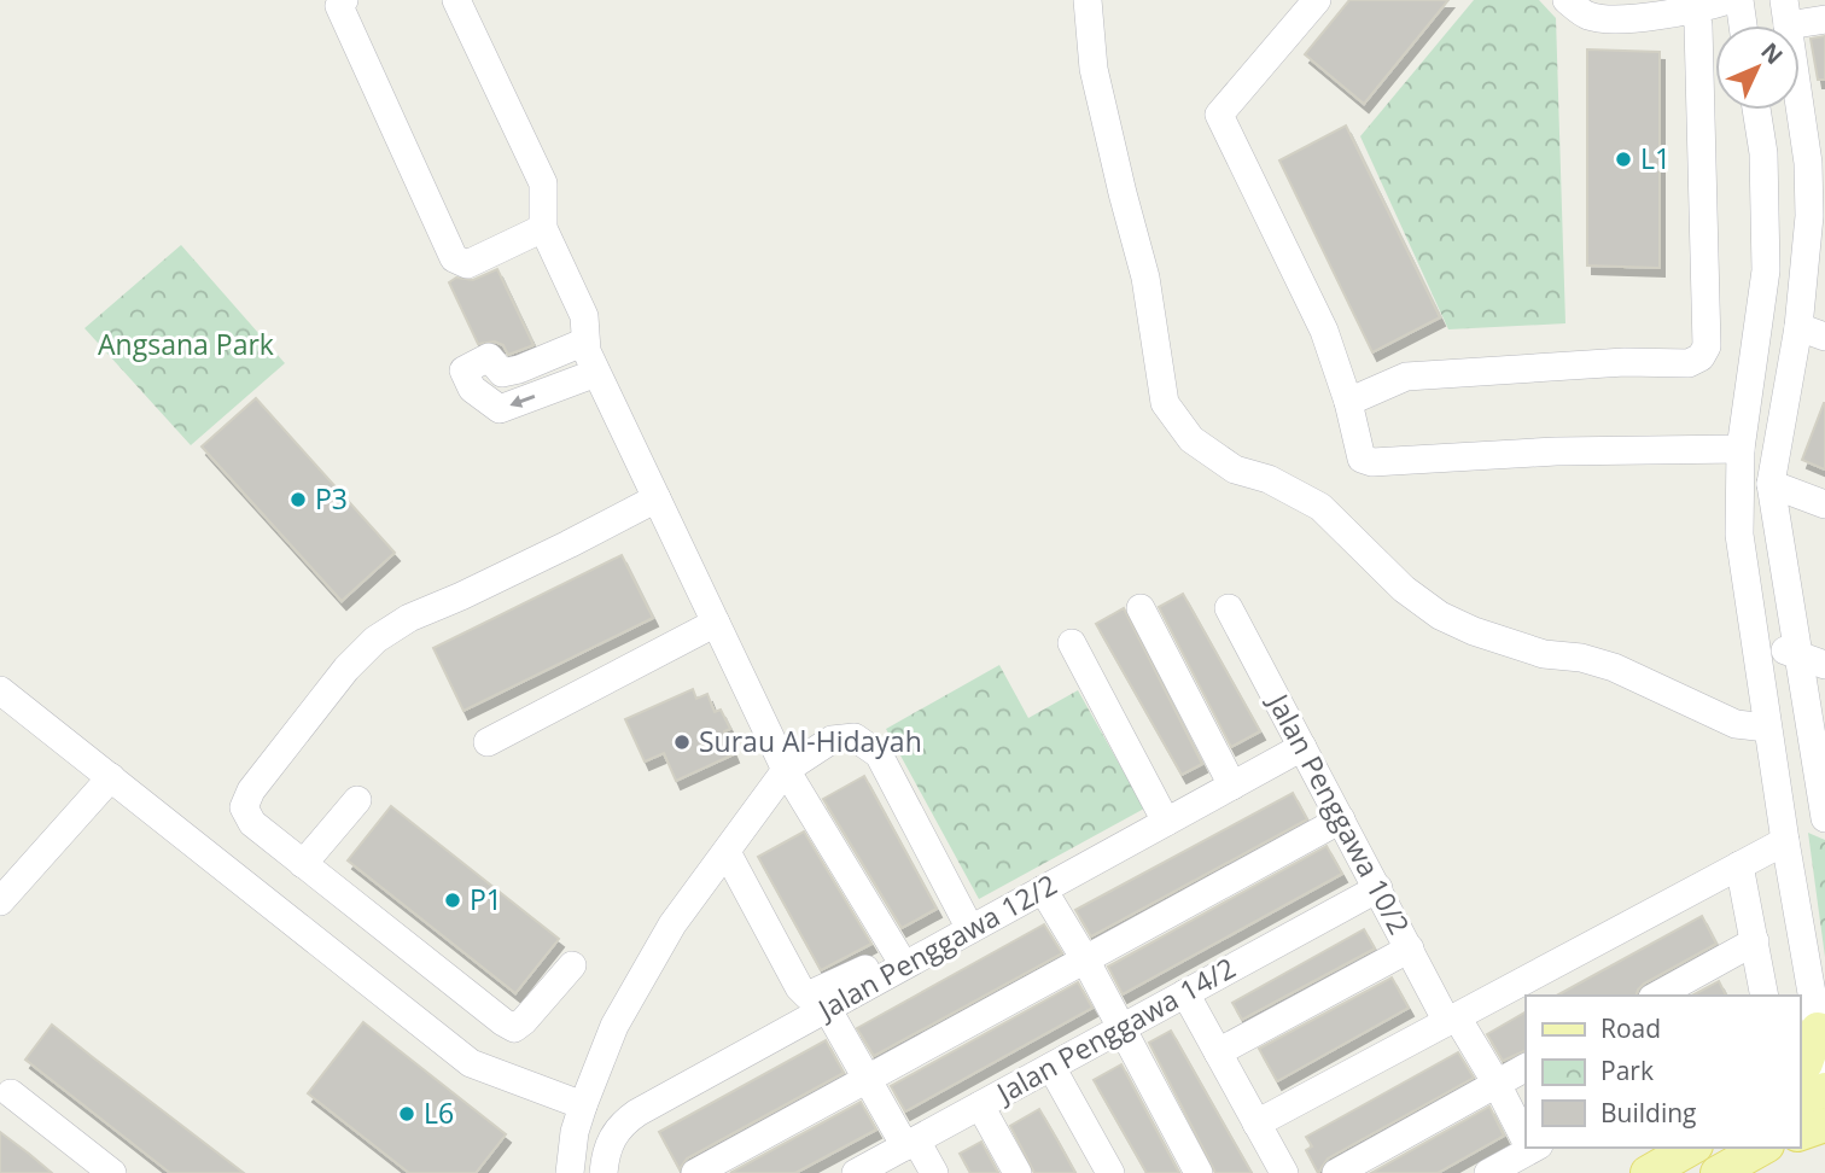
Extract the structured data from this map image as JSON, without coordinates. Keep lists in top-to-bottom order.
{
  "streets": {
    "street": ["Jalan Penggawa 10/2", "Jalan Penggawa 12/2", "Jalan Penggawa 14/2"]
  },
  "crossings": [
    ["Jalan Penggawa 10/2", "Jalan Penggawa 12/2"],
    ["Jalan Penggawa 10/2", "Jalan Penggawa 14/2"]
  ],
  "parks": ["Angsana Park"],
  "places": [
    "L1",
    "P3",
    "Surau Al-Hidayah",
    "P1",
    "L6"
  ],
  "legend": ["Road", "Park", "Building"],
  "north": "top right"
}
